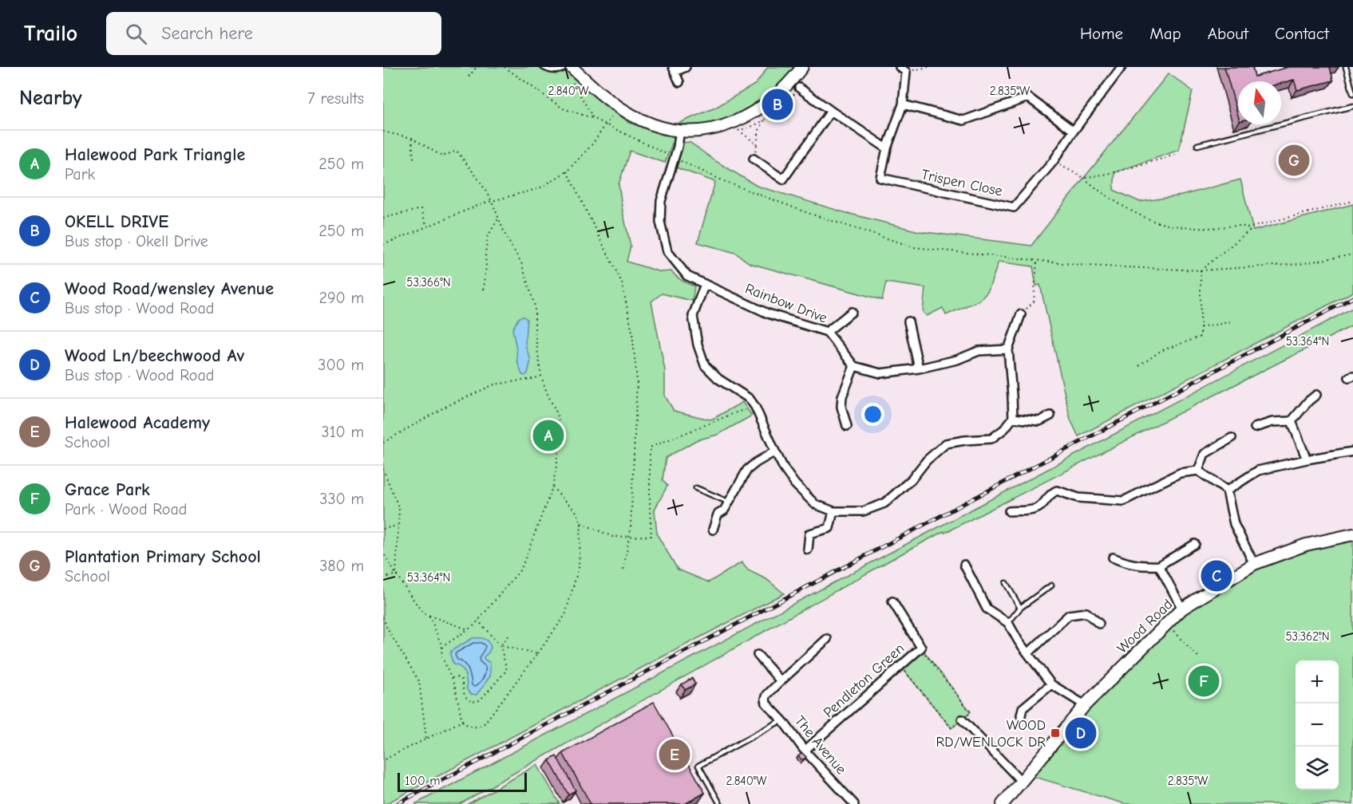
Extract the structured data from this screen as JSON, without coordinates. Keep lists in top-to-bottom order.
{
  "streets": {
    "street": [
      "Trispen Close",
      "Rainbow Drive",
      "Wood Road",
      "Pendleton Green",
      "The Avenue"
    ]
  },
  "crossings": [
    ["Pendleton Green", "The Avenue"]
  ],
  "places": {
    "transit": ["WOOD RD/WENLOCK DR"]
  },
  "scale_bar": "100 m",
  "north": "top",
  "page": {
    "header": "Trailo",
    "search": "Search here",
    "nav": [
      "Home",
      "Map",
      "About",
      "Contact"
    ],
    "heading": ["Nearby", "7 results"],
    "pins": [
      "B",
      "G",
      "A",
      "C",
      "F",
      "D",
      "E"
    ],
    "list": [
      {
        "mark": "A",
        "name": "Halewood Park Triangle",
        "note": "Park",
        "value": "250 m"
      },
      {
        "mark": "B",
        "name": "OKELL DRIVE",
        "note": "Bus stop · Okell Drive",
        "value": "250 m"
      },
      {
        "mark": "C",
        "name": "Wood Road/wensley Avenue",
        "note": "Bus stop · Wood Road",
        "value": "290 m"
      },
      {
        "mark": "D",
        "name": "Wood Ln/beechwood Av",
        "note": "Bus stop · Wood Road",
        "value": "300 m"
      },
      {
        "mark": "E",
        "name": "Halewood Academy",
        "note": "School",
        "value": "310 m"
      },
      {
        "mark": "F",
        "name": "Grace Park",
        "note": "Park · Wood Road",
        "value": "330 m"
      },
      {
        "mark": "G",
        "name": "Plantation Primary School",
        "note": "School",
        "value": "380 m"
      }
    ],
    "map_buttons": ["+", "−"],
    "scale": "100 m"
  },
  "coordinates": [
    "2.840°W",
    "2.835°W",
    "53.366°N",
    "53.364°N",
    "53.362°N"
  ]
}
